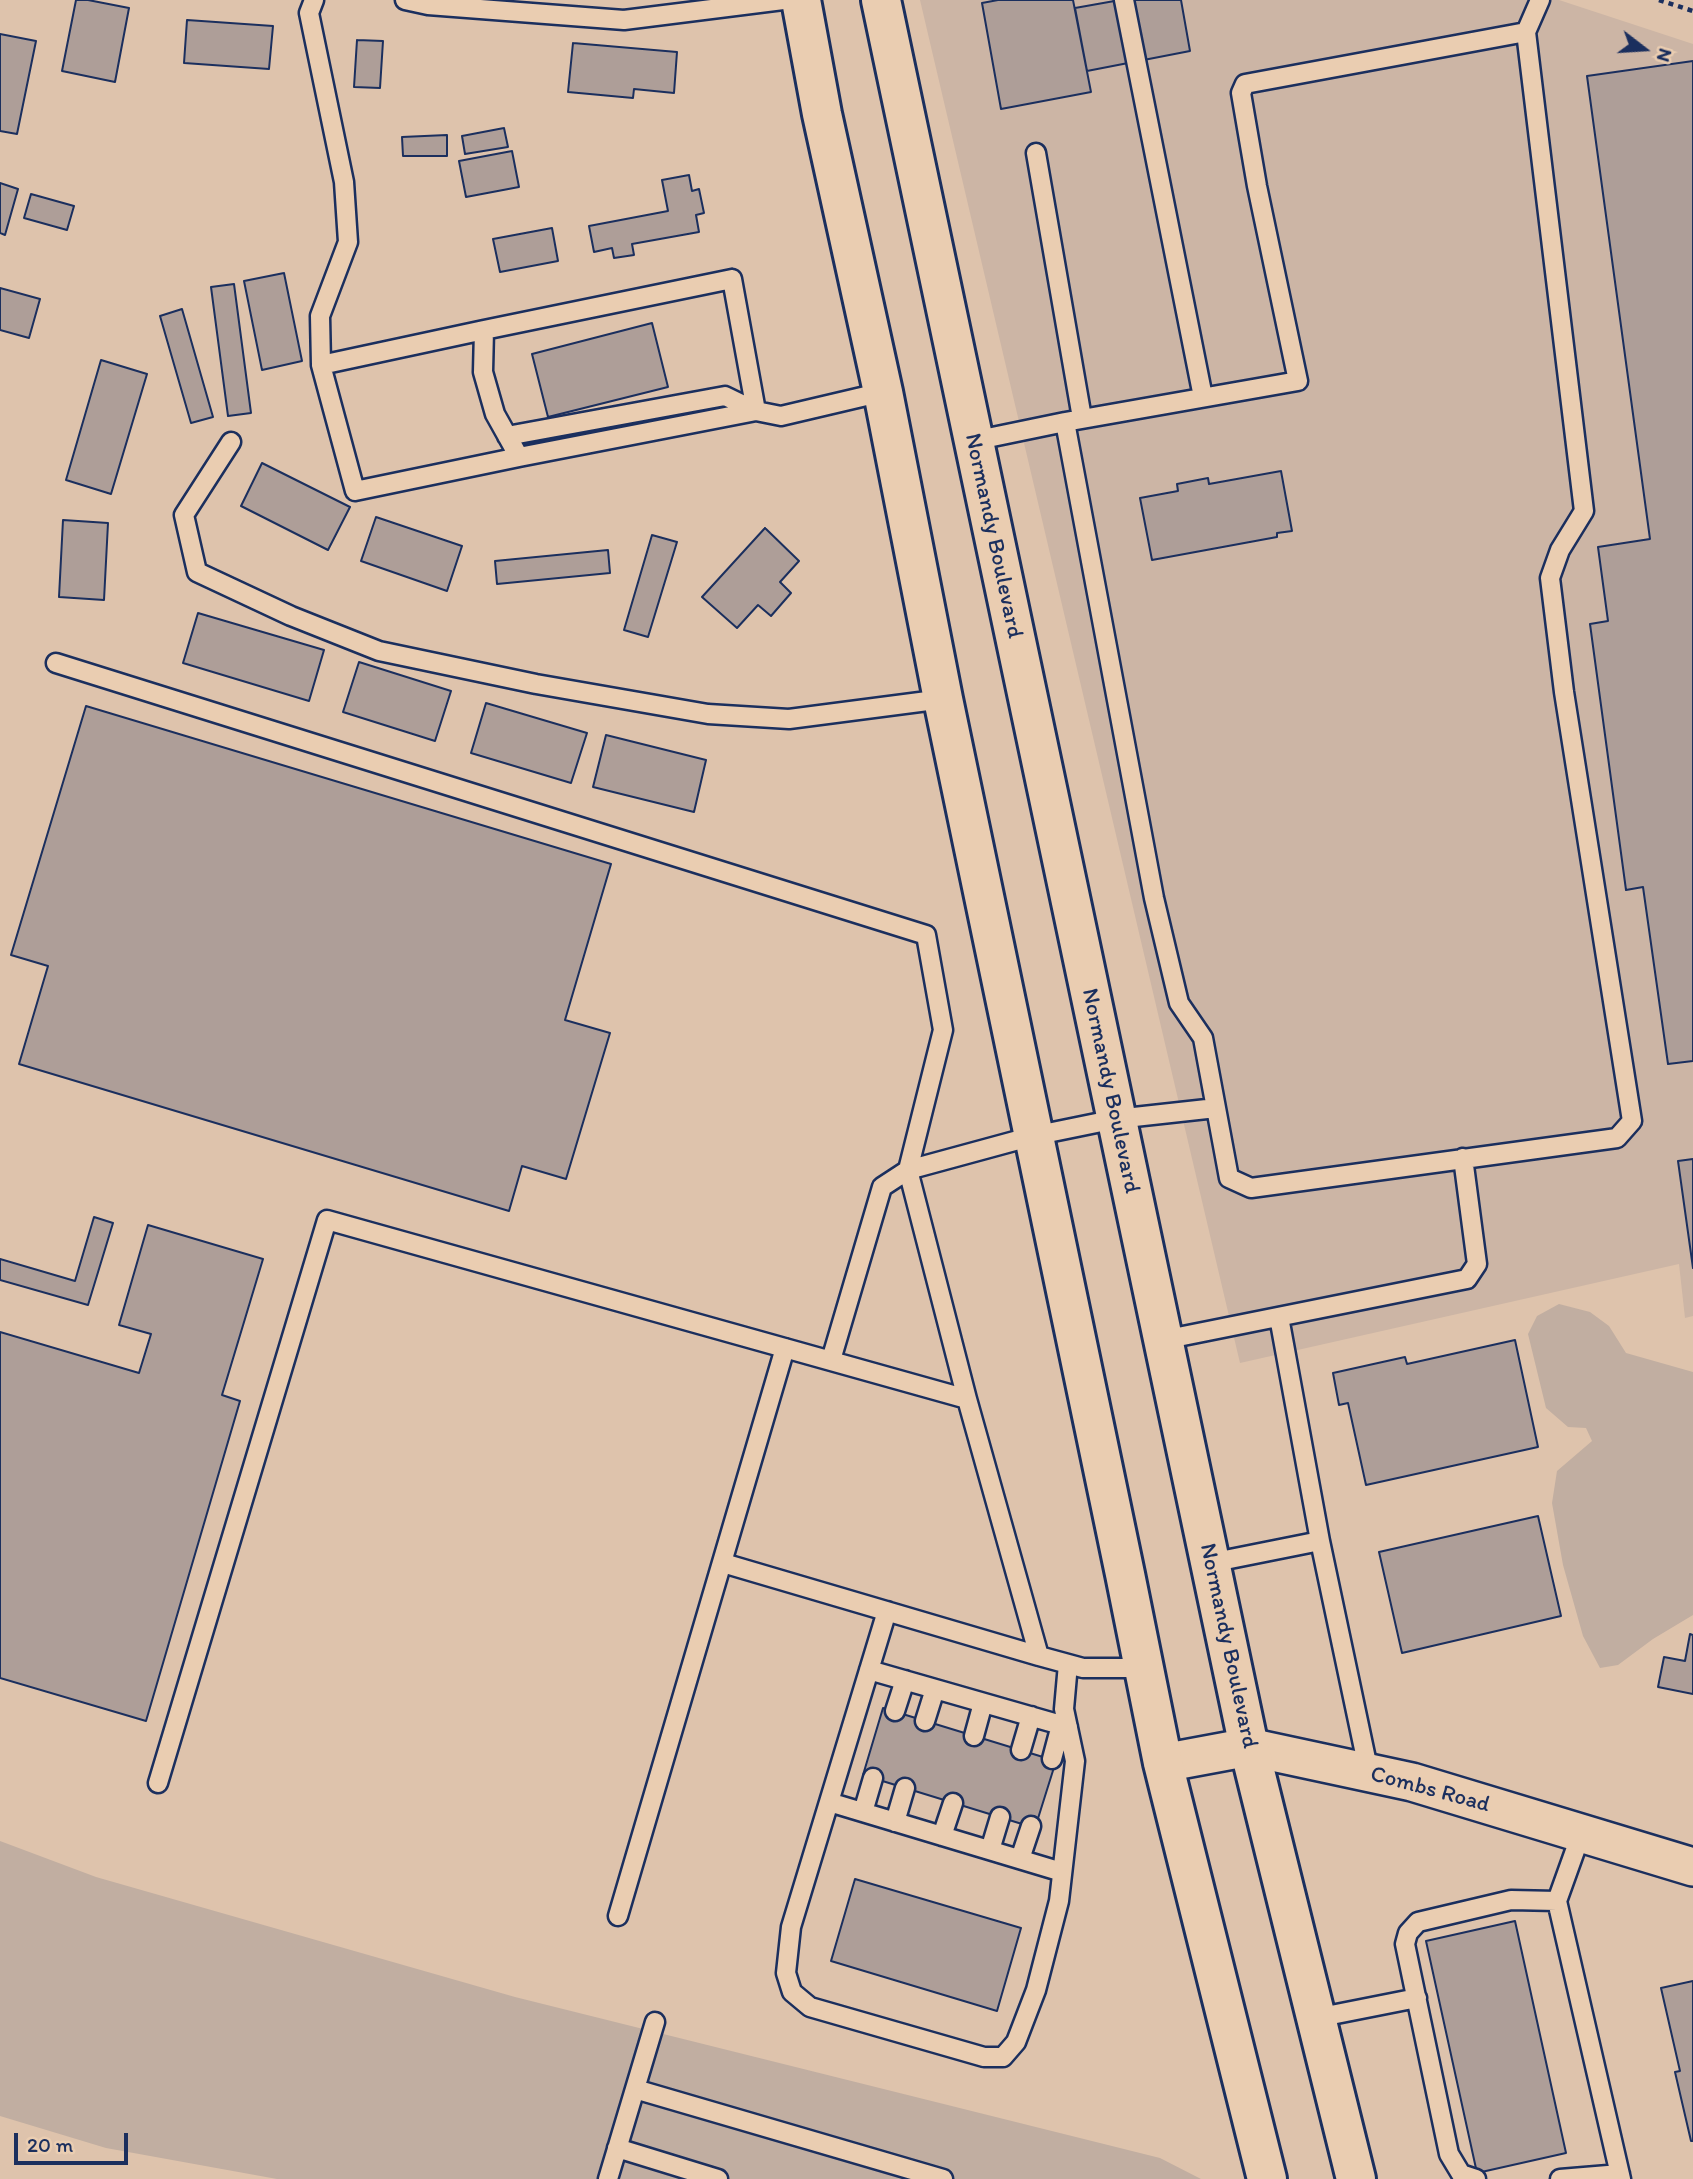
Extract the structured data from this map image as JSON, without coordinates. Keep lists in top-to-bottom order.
{
  "streets": {
    "main road": ["Normandy Boulevard"],
    "street": ["Combs Road"]
  },
  "crossings": [
    ["Normandy Boulevard", "Combs Road"]
  ],
  "scale_bar": "20 m",
  "north": "right"
}
